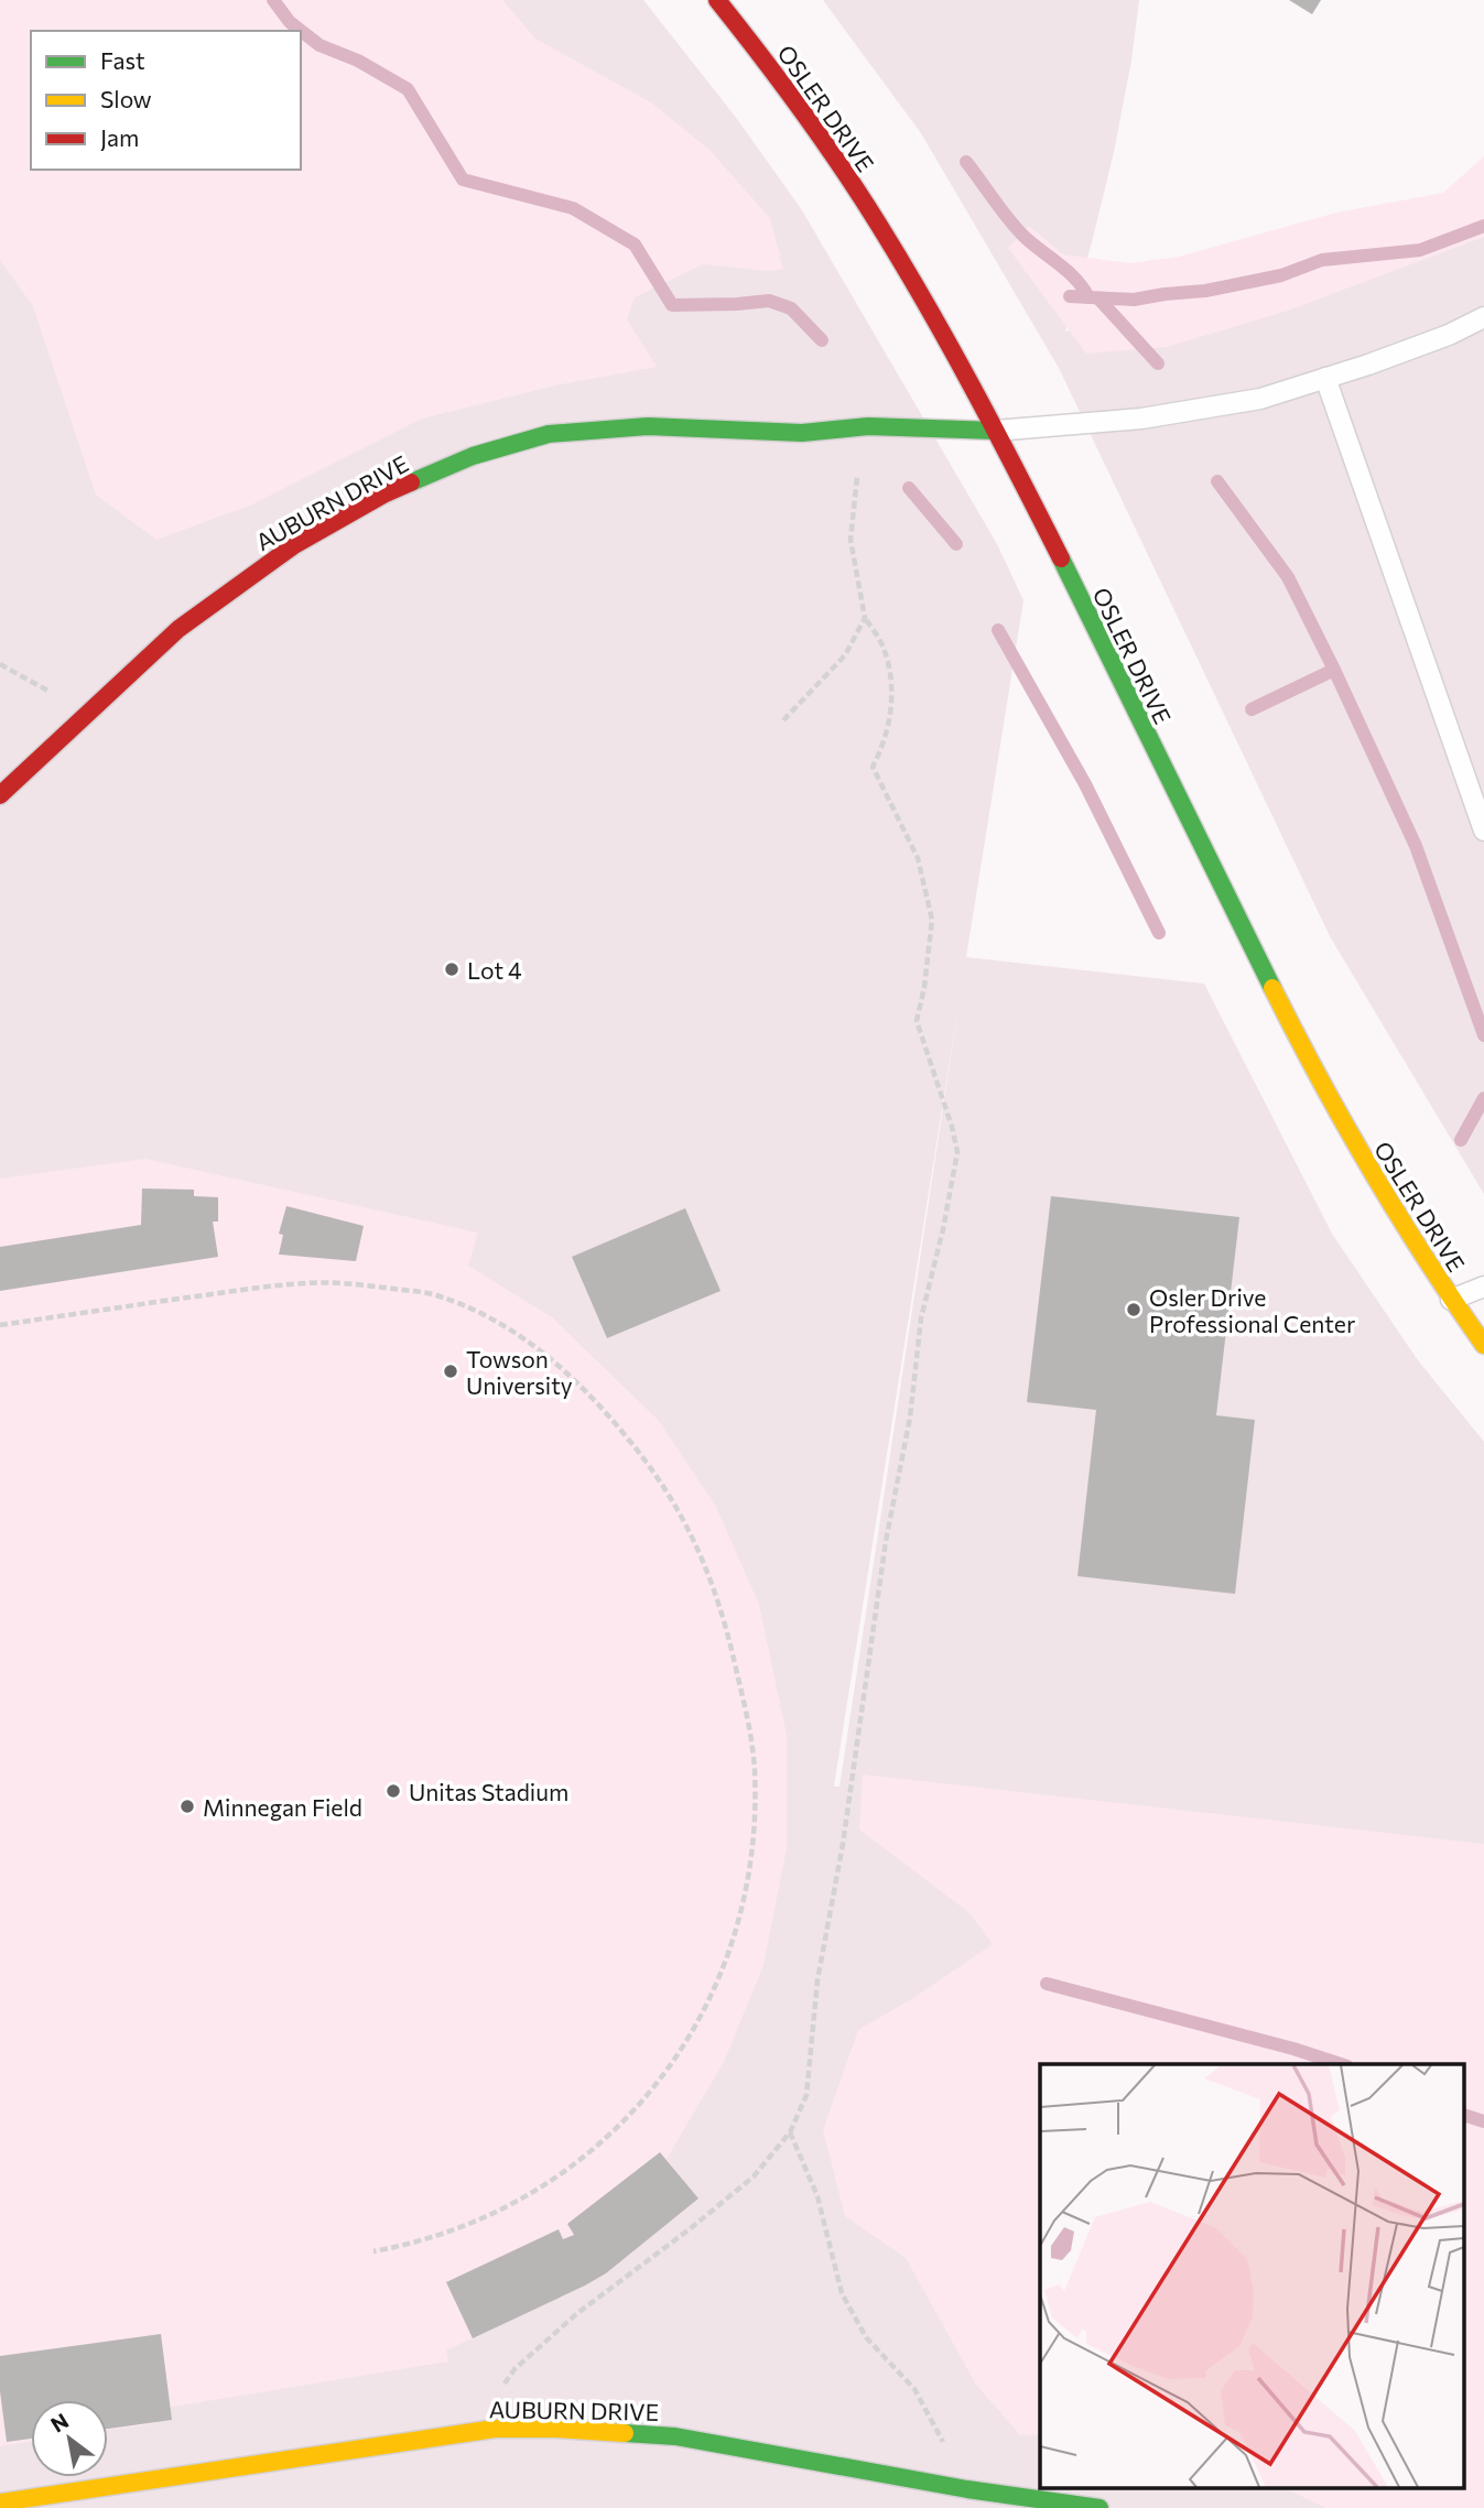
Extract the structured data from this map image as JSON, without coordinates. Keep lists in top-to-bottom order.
{
  "streets": {
    "street": ["OSLER DRIVE", "AUBURN DRIVE"]
  },
  "crossings": [
    ["OSLER DRIVE", "AUBURN DRIVE"]
  ],
  "places": [
    "Lot 4",
    "Osler Drive Professional Center",
    "Towson University",
    "Unitas Stadium",
    "Minnegan Field"
  ],
  "legend": ["Fast", "Slow", "Jam"],
  "north": "top left"
}
